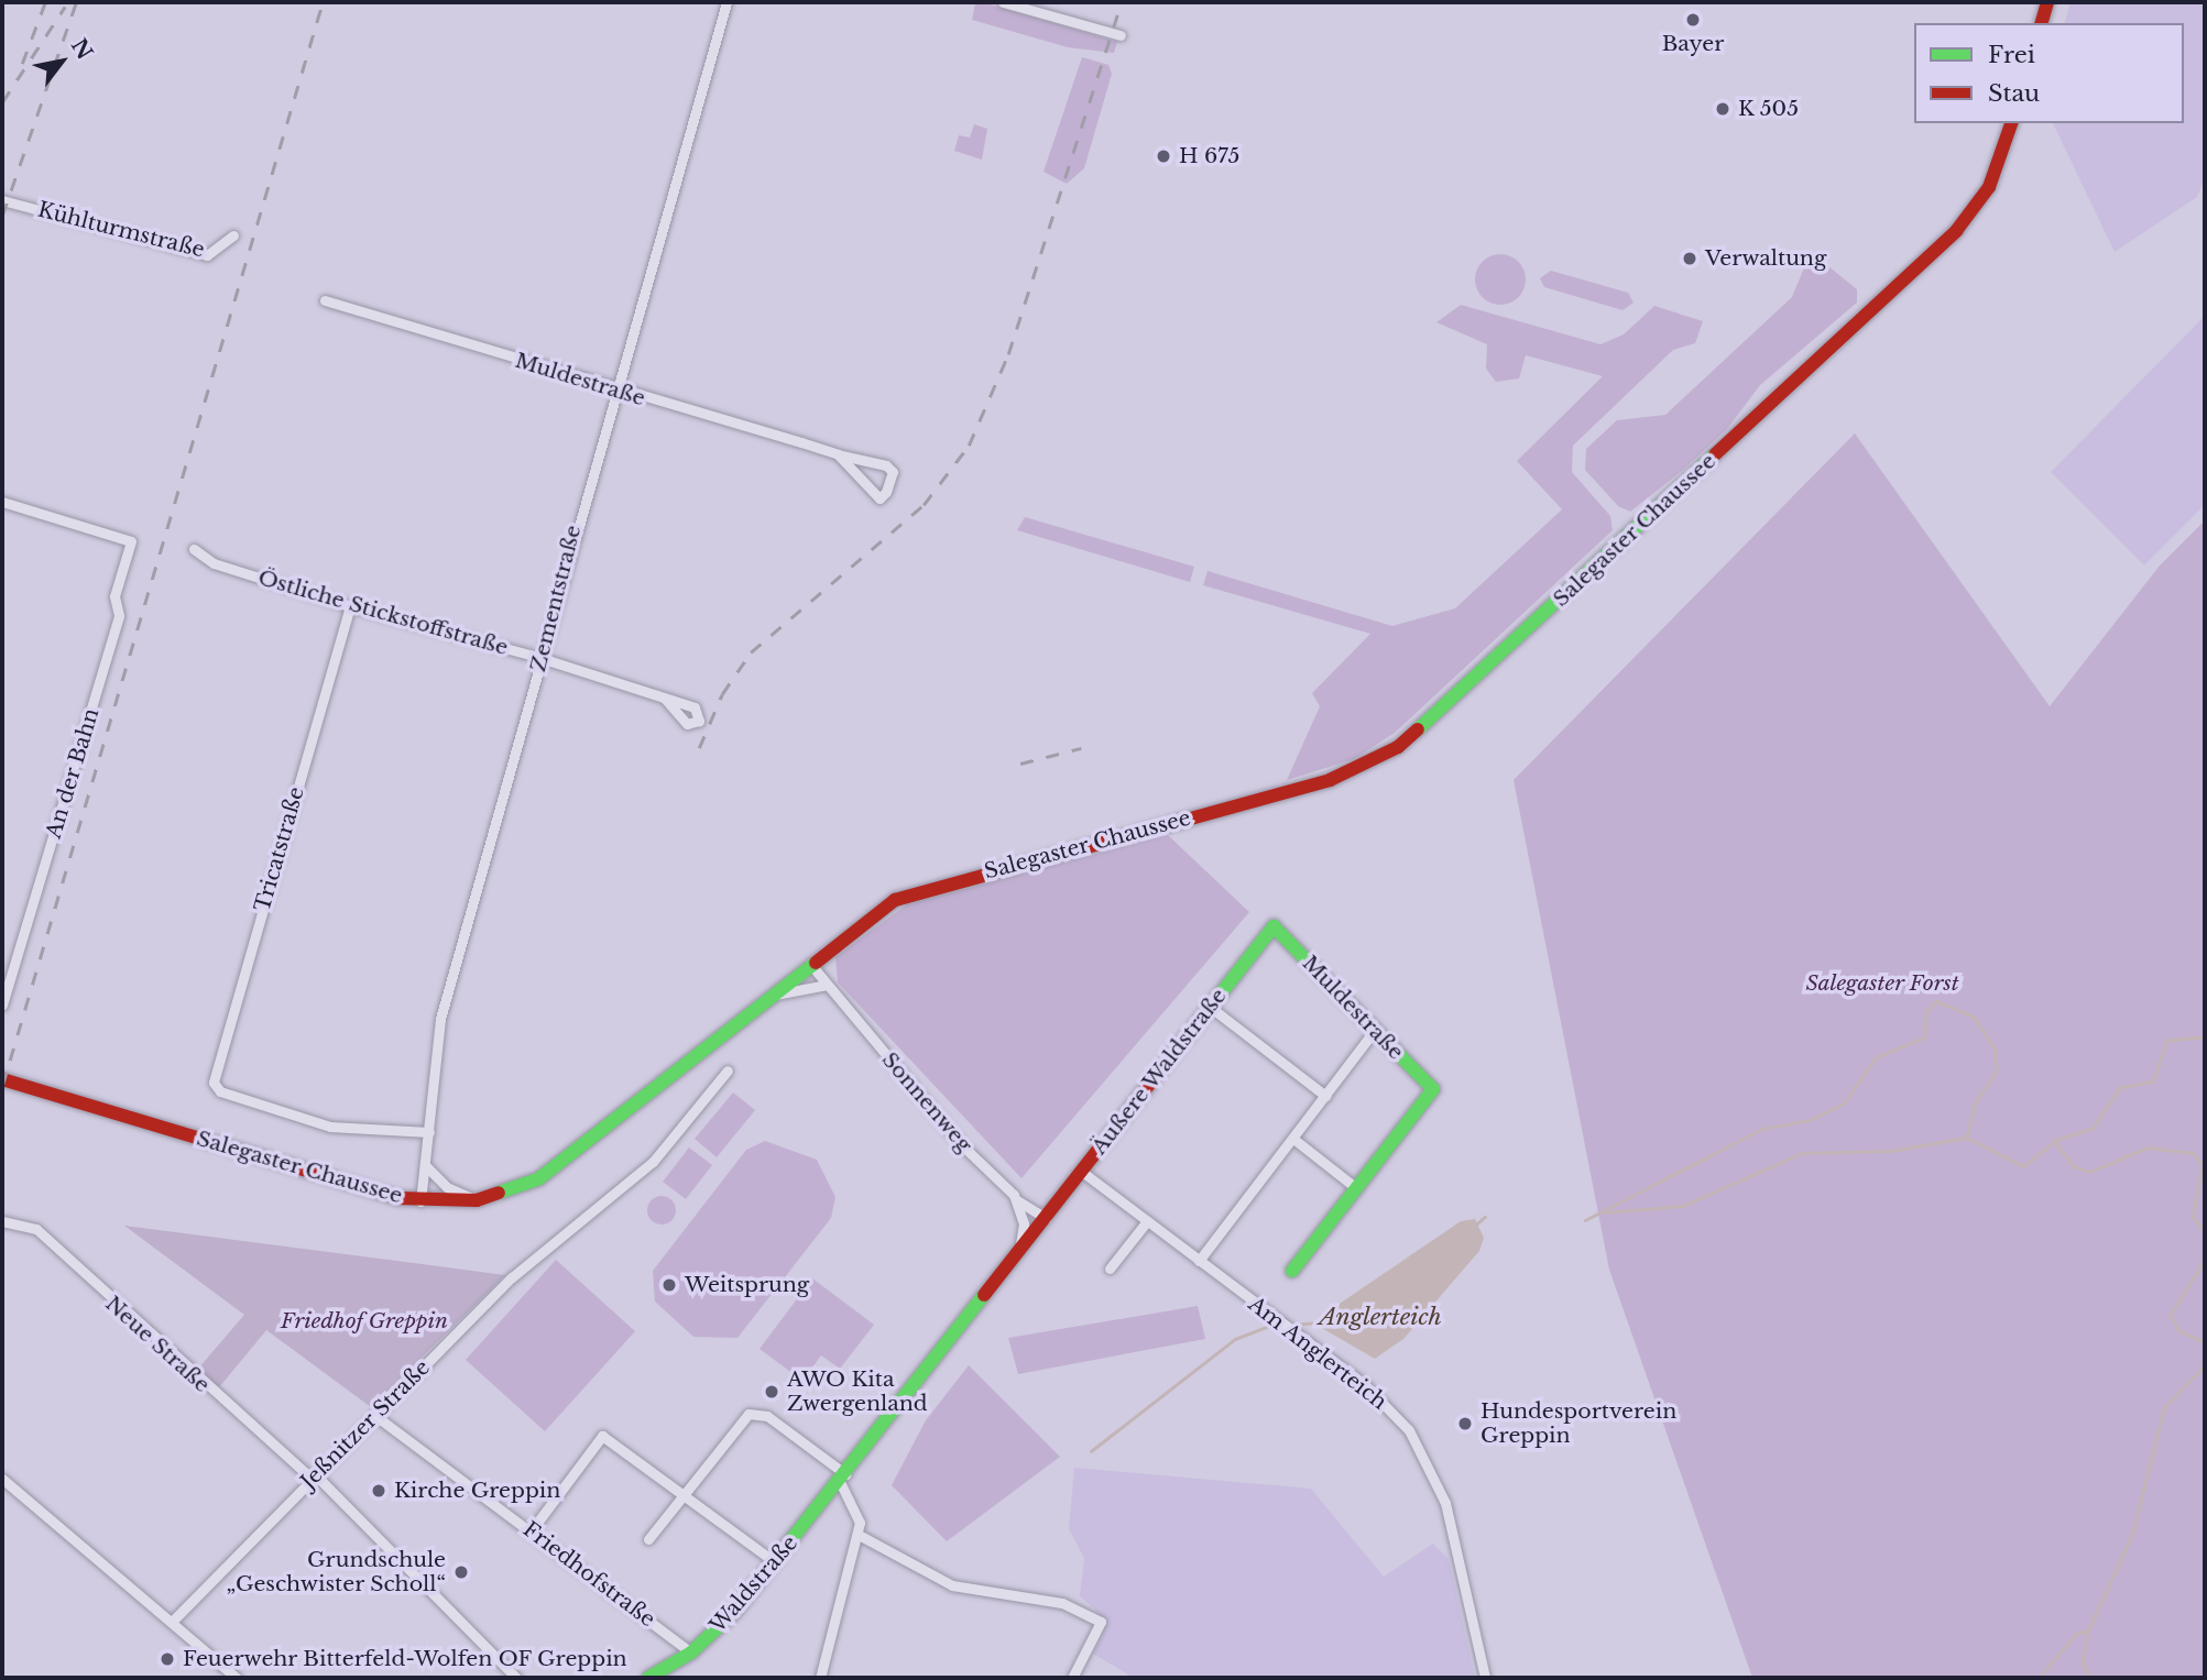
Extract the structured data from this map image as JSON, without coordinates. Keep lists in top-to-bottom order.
{
  "streets": {
    "main road": [
      "Muldestraße",
      "Salegaster Chaussee",
      "Äußere Waldstraße",
      "Waldstraße"
    ],
    "street": [
      "Kühlturmstraße",
      "Zementstraße",
      "Östliche Stickstoffstraße",
      "An der Bahn",
      "Tricatstraße",
      "Sonnenweg",
      "Neue Straße",
      "Am Anglerteich",
      "Jeßnitzer Straße",
      "Friedhofstraße"
    ]
  },
  "crossings": [
    ["Muldestraße", "Zementstraße"],
    ["Muldestraße", "Äußere Waldstraße"],
    ["Salegaster Chaussee", "Zementstraße"],
    ["Salegaster Chaussee", "Sonnenweg"],
    ["Zementstraße", "Östliche Stickstoffstraße"],
    ["Zementstraße", "Tricatstraße"],
    ["Östliche Stickstoffstraße", "Tricatstraße"],
    ["Äußere Waldstraße", "Am Anglerteich"],
    ["Äußere Waldstraße", "Waldstraße"],
    ["Neue Straße", "Jeßnitzer Straße"],
    ["Jeßnitzer Straße", "Friedhofstraße"],
    ["Friedhofstraße", "Waldstraße"]
  ],
  "water": ["Anglerteich"],
  "parks": ["Salegaster Forst", "Friedhof Greppin"],
  "places": [
    "Bayer",
    "K 505",
    "H 675",
    "Verwaltung",
    "Weitsprung",
    "AWO Kita Zwergenland",
    "Hundesportverein Greppin",
    "Kirche Greppin",
    "Grundschule „Geschwister Scholl“",
    "Feuerwehr Bitterfeld-Wolfen OF Greppin"
  ],
  "legend": ["Frei", "Stau"],
  "north": "top right"
}
